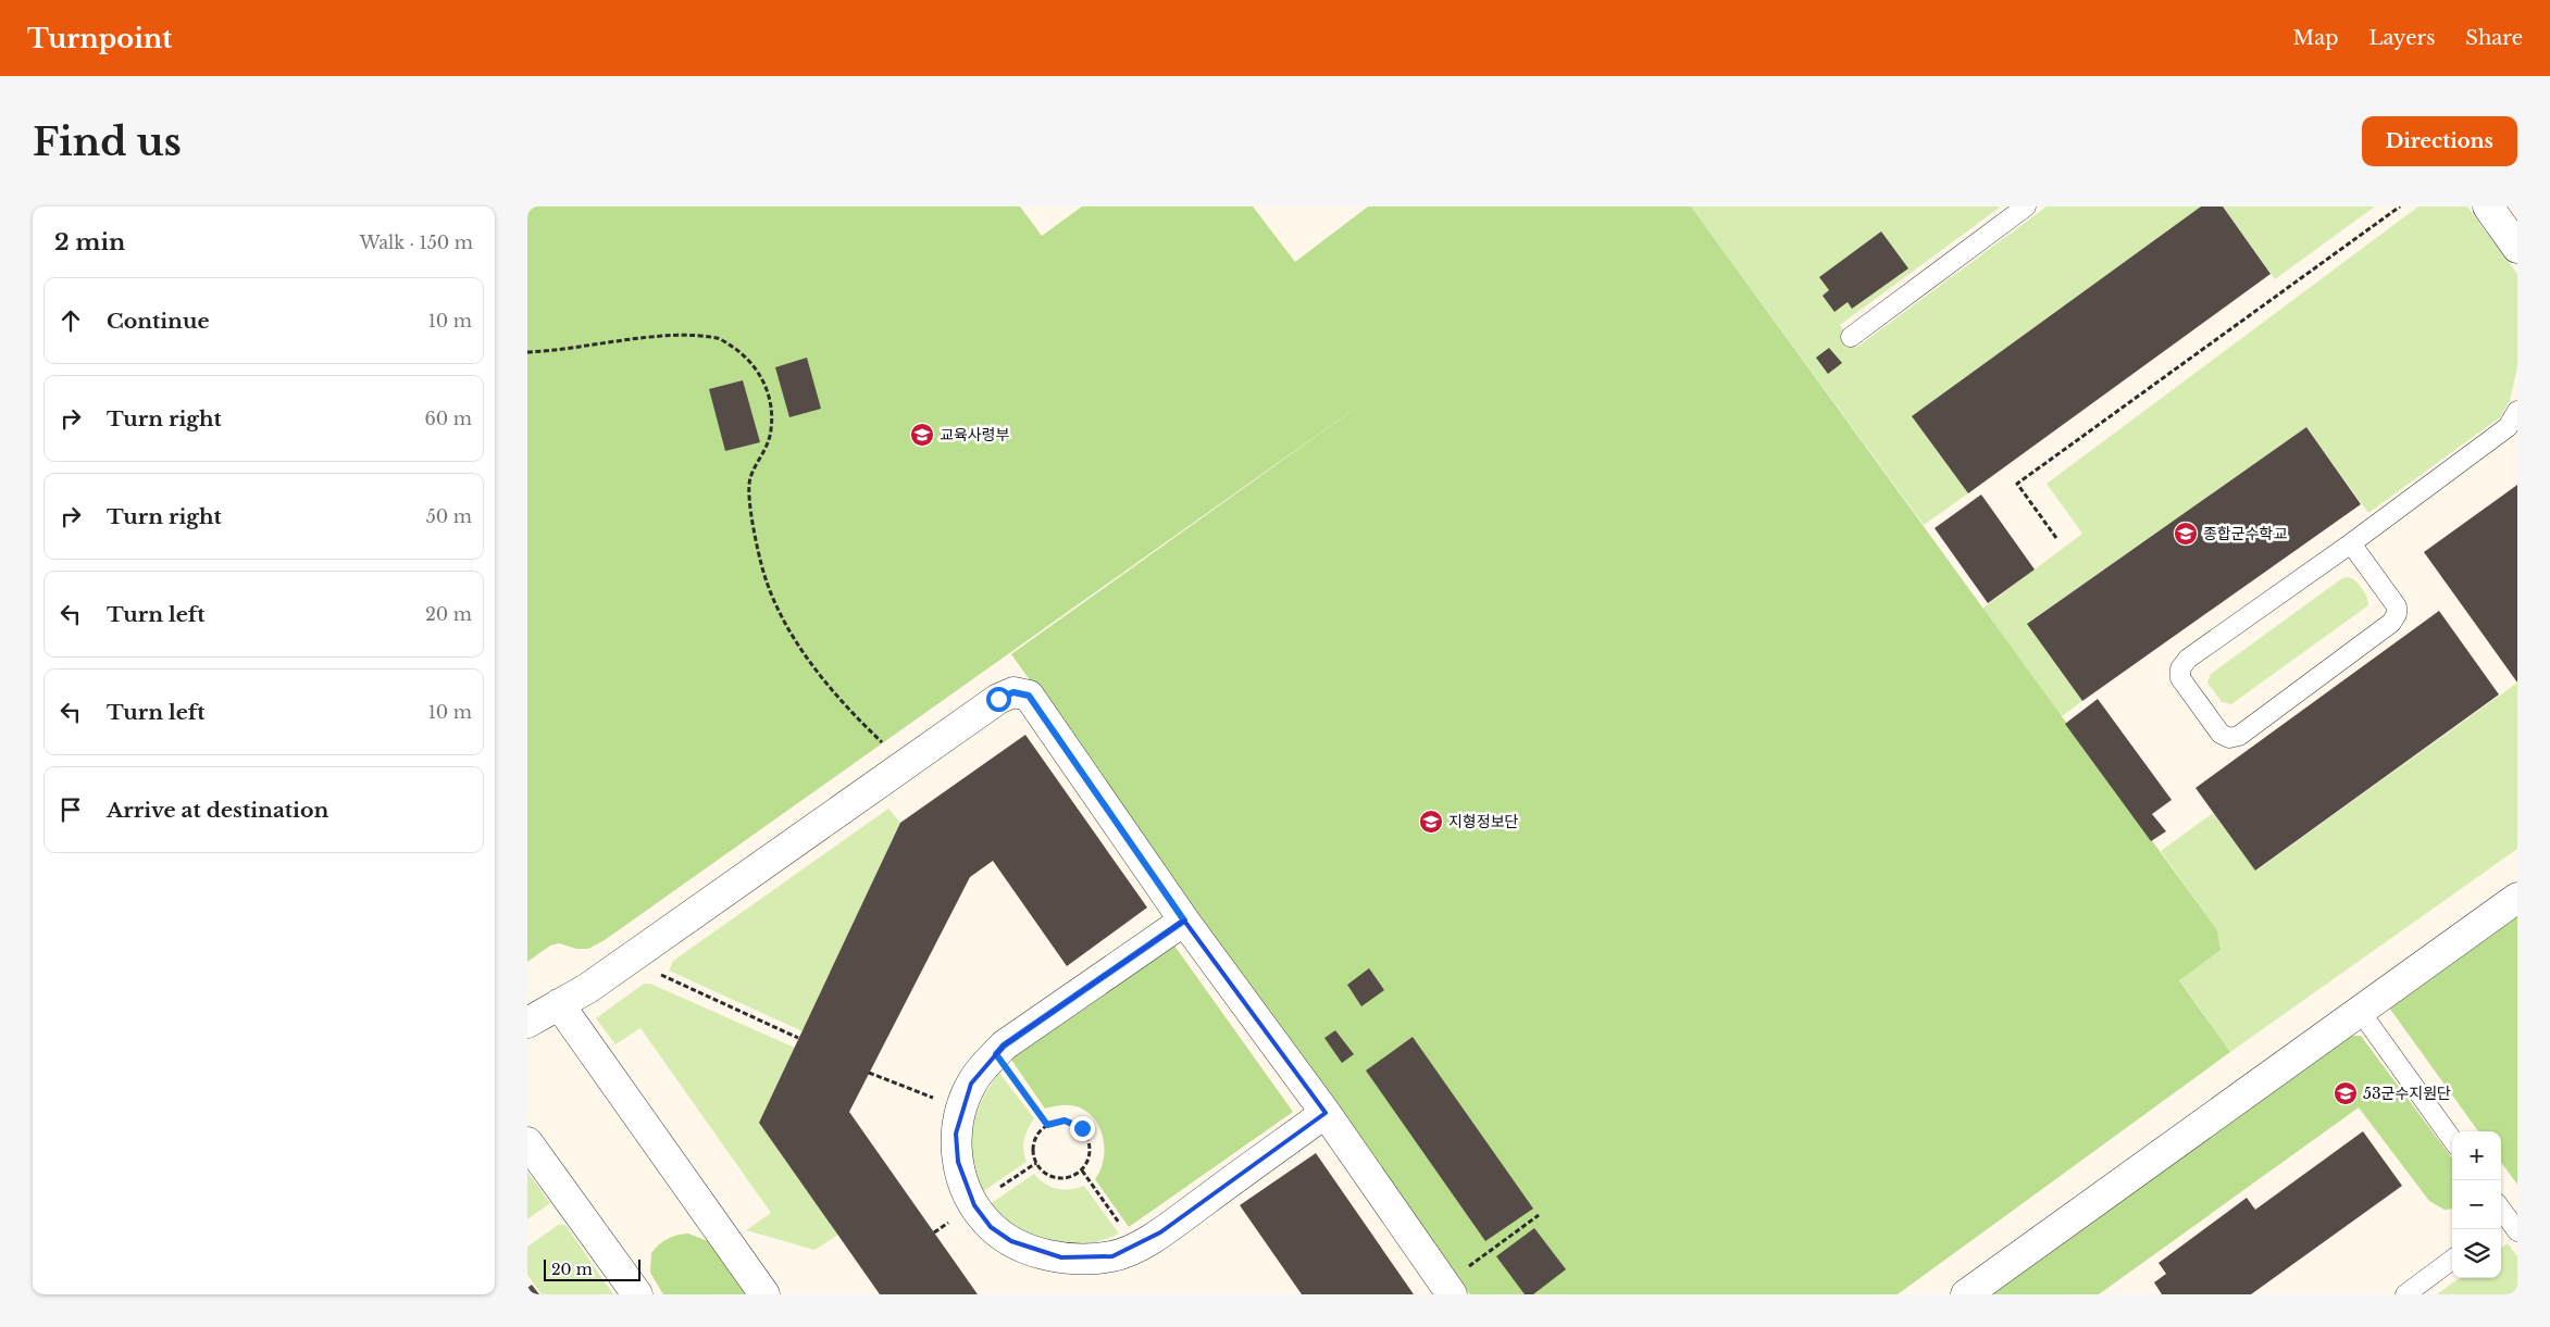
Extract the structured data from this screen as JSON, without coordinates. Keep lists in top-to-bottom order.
{
  "places": {
    "school or university": [
      "교육사령부",
      "종합군수학교",
      "지형정보단",
      "53군수지원단"
    ]
  },
  "scale_bar": "20 m",
  "page": {
    "header": "Turnpoint",
    "nav": ["Map", "Layers", "Share"],
    "buttons": "Directions",
    "title": "Find us",
    "heading": ["2 min", "Walk · 150 m"],
    "list": [
      ["Continue", "10 m"],
      ["Turn right", "60 m"],
      ["Turn right", "50 m"],
      ["Turn left", "20 m"],
      ["Turn left", "10 m"],
      "Arrive at destination"
    ],
    "map_buttons": ["+", "−"],
    "scale": "20 m"
  }
}
